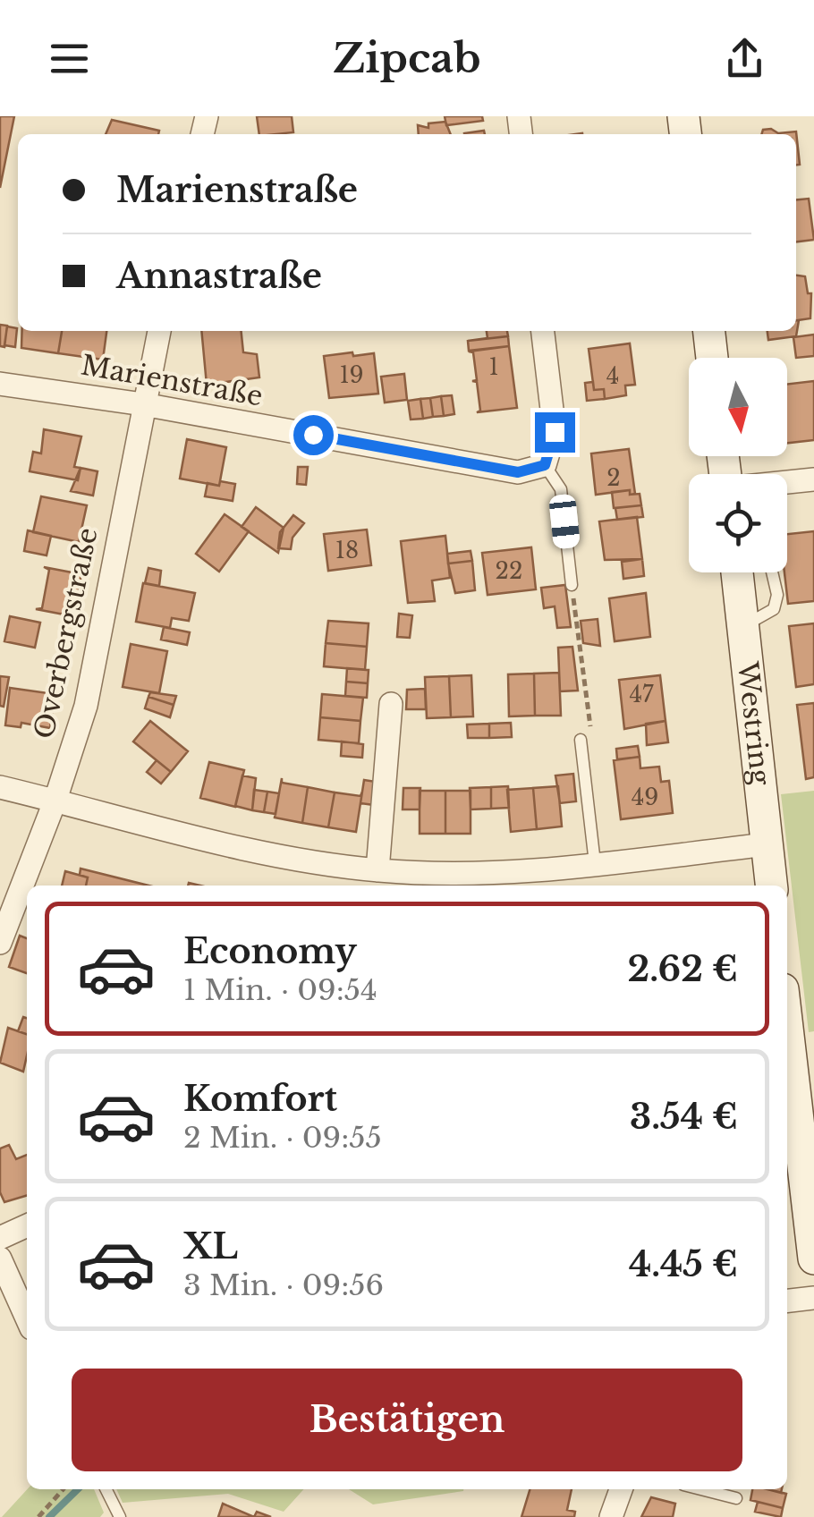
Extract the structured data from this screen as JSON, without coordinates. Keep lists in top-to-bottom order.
{
  "streets": {
    "street": ["Marienstraße", "Overbergstraße", "Westring"]
  },
  "crossings": [
    ["Marienstraße", "Overbergstraße"]
  ],
  "house_numbers": [
    "1",
    "19",
    "4",
    "2",
    "18",
    "22",
    "47",
    "49"
  ],
  "north": "bottom",
  "page": {
    "header": "Zipcab",
    "banner": ["Marienstraße", "Annastraße"],
    "list": [
      {
        "name": "Economy",
        "note": "1 Min. · 09:54",
        "value": "2.62 €"
      },
      {
        "name": "Komfort",
        "note": "2 Min. · 09:55",
        "value": "3.54 €"
      },
      {
        "name": "XL",
        "note": "3 Min. · 09:56",
        "value": "4.45 €"
      }
    ],
    "buttons": "Bestätigen"
  }
}
